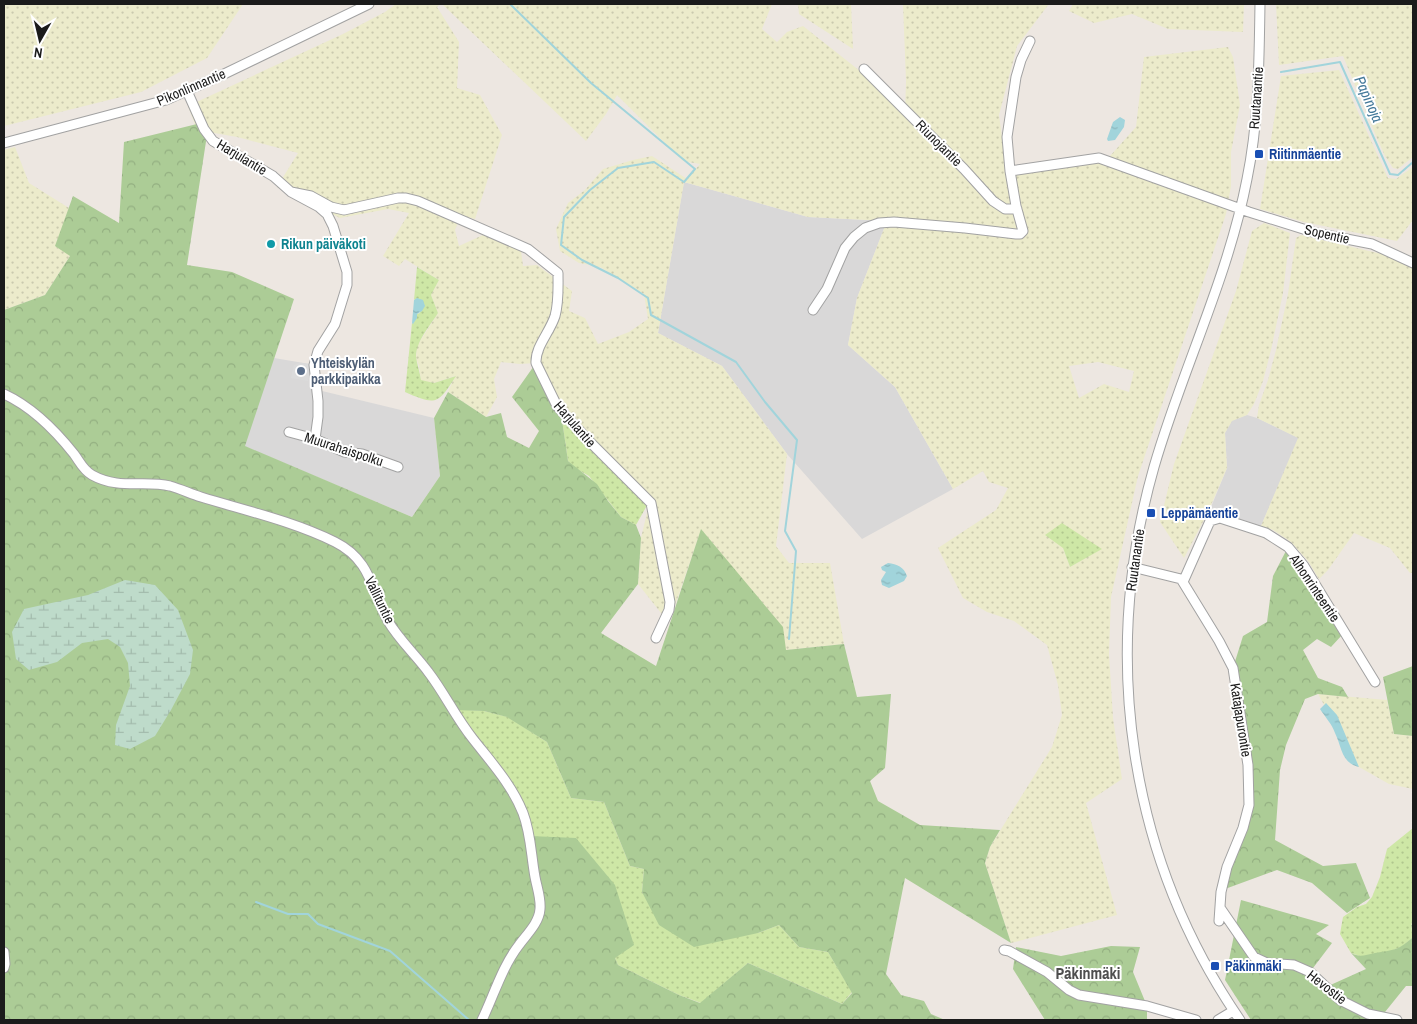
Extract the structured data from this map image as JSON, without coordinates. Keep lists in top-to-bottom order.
{
  "streets": {
    "street": [
      "Pikonlinnantie",
      "Ruutanantie",
      "Riunojantie",
      "Harjulantie",
      "Sopentie",
      "Muurahaispolku",
      "Alhonrinteentie",
      "Vallituntie",
      "Katajapurontie",
      "Hevostie"
    ]
  },
  "crossings": [
    ["Pikonlinnantie", "Harjulantie"],
    ["Ruutanantie", "Sopentie"],
    ["Harjulantie", "Muurahaispolku"],
    ["Alhonrinteentie", "Katajapurontie"],
    ["Katajapurontie", "Hevostie"]
  ],
  "districts": ["Päkinmäki"],
  "water": ["Papinoja"],
  "places": {
    "transit": ["Riitinmäentie", "Leppämäentie", "Päkinmäki"],
    "other": ["Rikun päiväkoti", "Yhteiskylän parkkipaikka"]
  },
  "north": "bottom"
}
